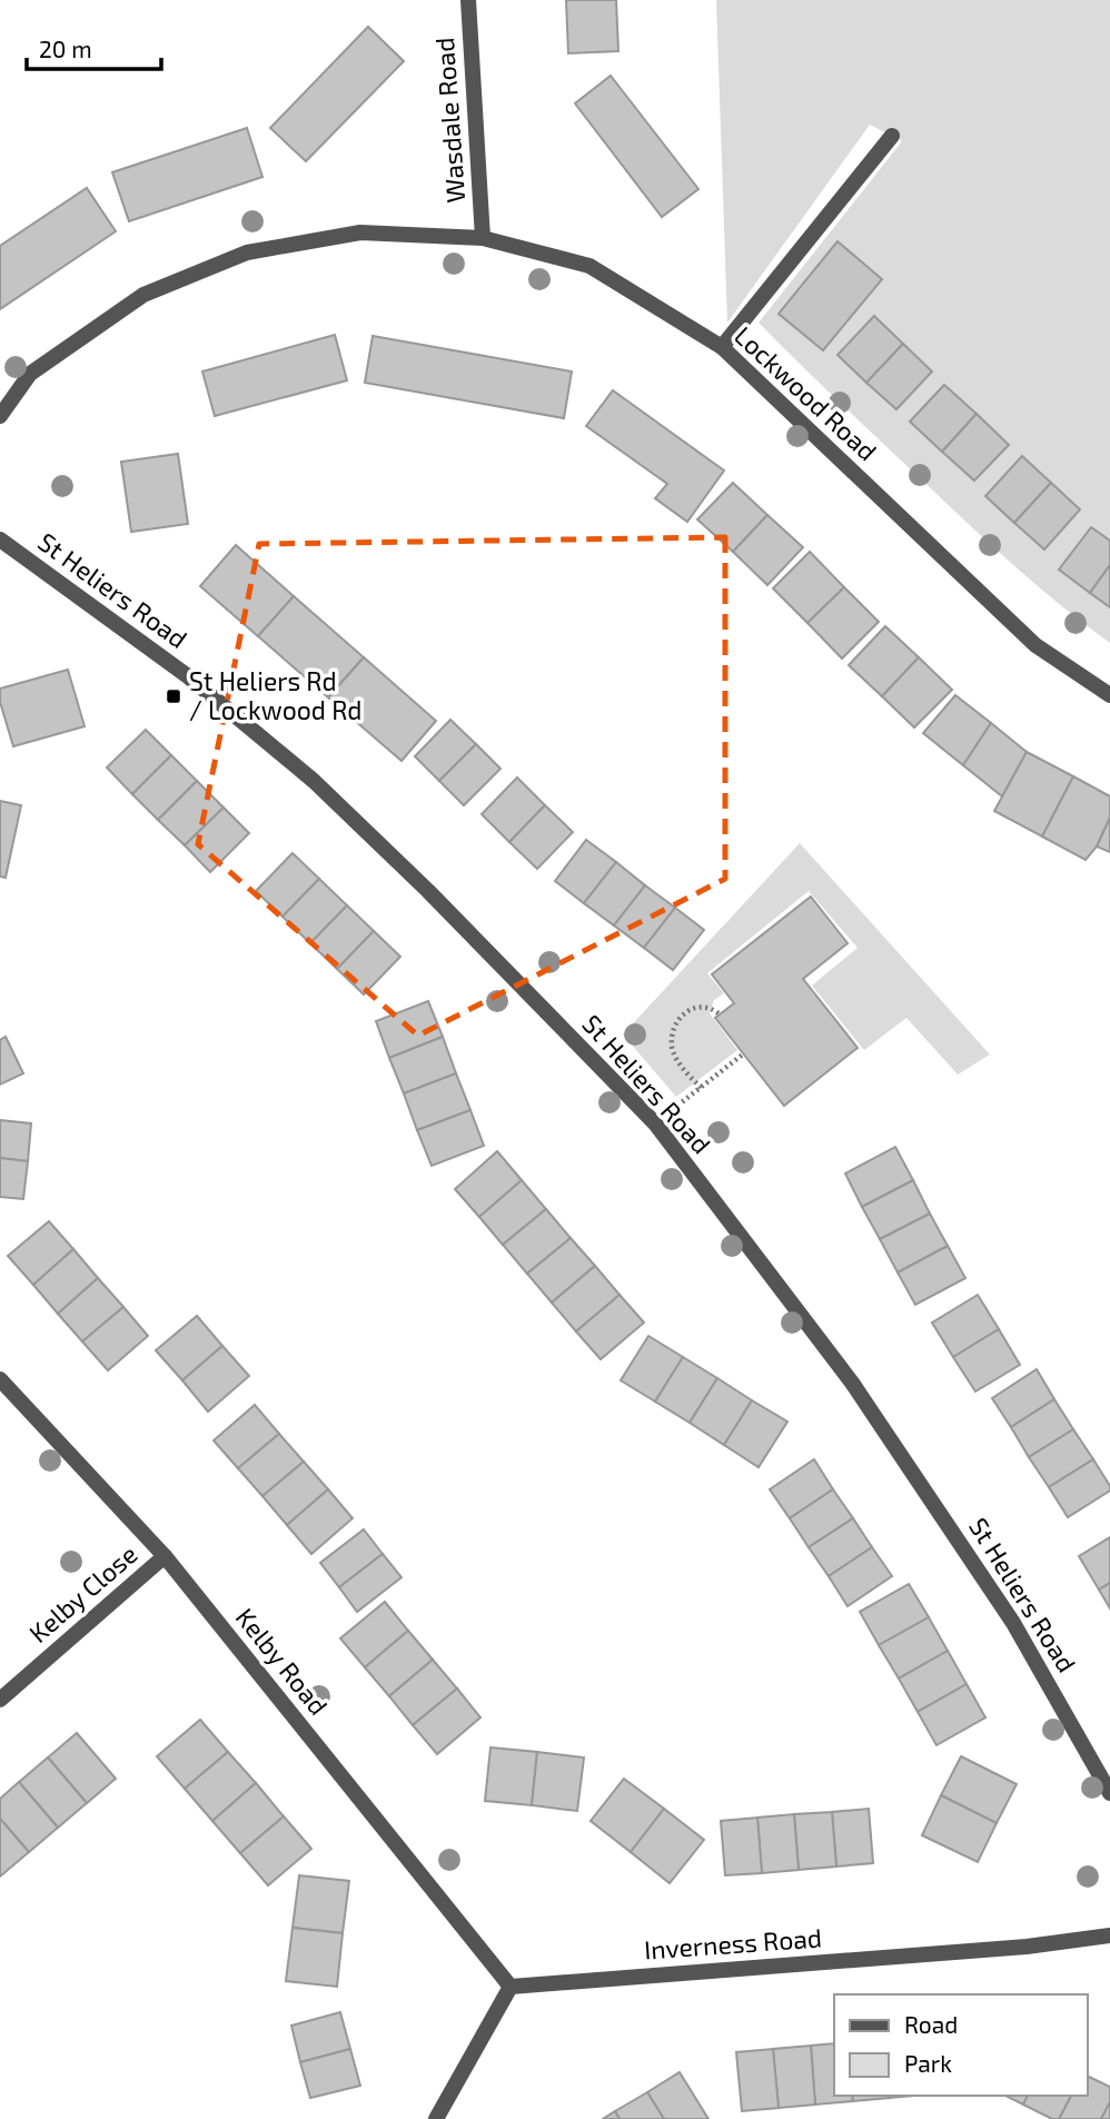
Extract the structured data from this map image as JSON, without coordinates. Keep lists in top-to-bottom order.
{
  "streets": {
    "street": [
      "Wasdale Road",
      "Lockwood Road",
      "St Heliers Road",
      "Kelby Close",
      "Kelby Road",
      "Inverness Road"
    ]
  },
  "crossings": [
    ["Wasdale Road", "Lockwood Road"],
    ["Kelby Close", "Kelby Road"],
    ["Kelby Road", "Inverness Road"]
  ],
  "places": {
    "transit": ["St Heliers Rd / Lockwood Rd"]
  },
  "legend": ["Road", "Park"],
  "scale_bar": "20 m"
}
